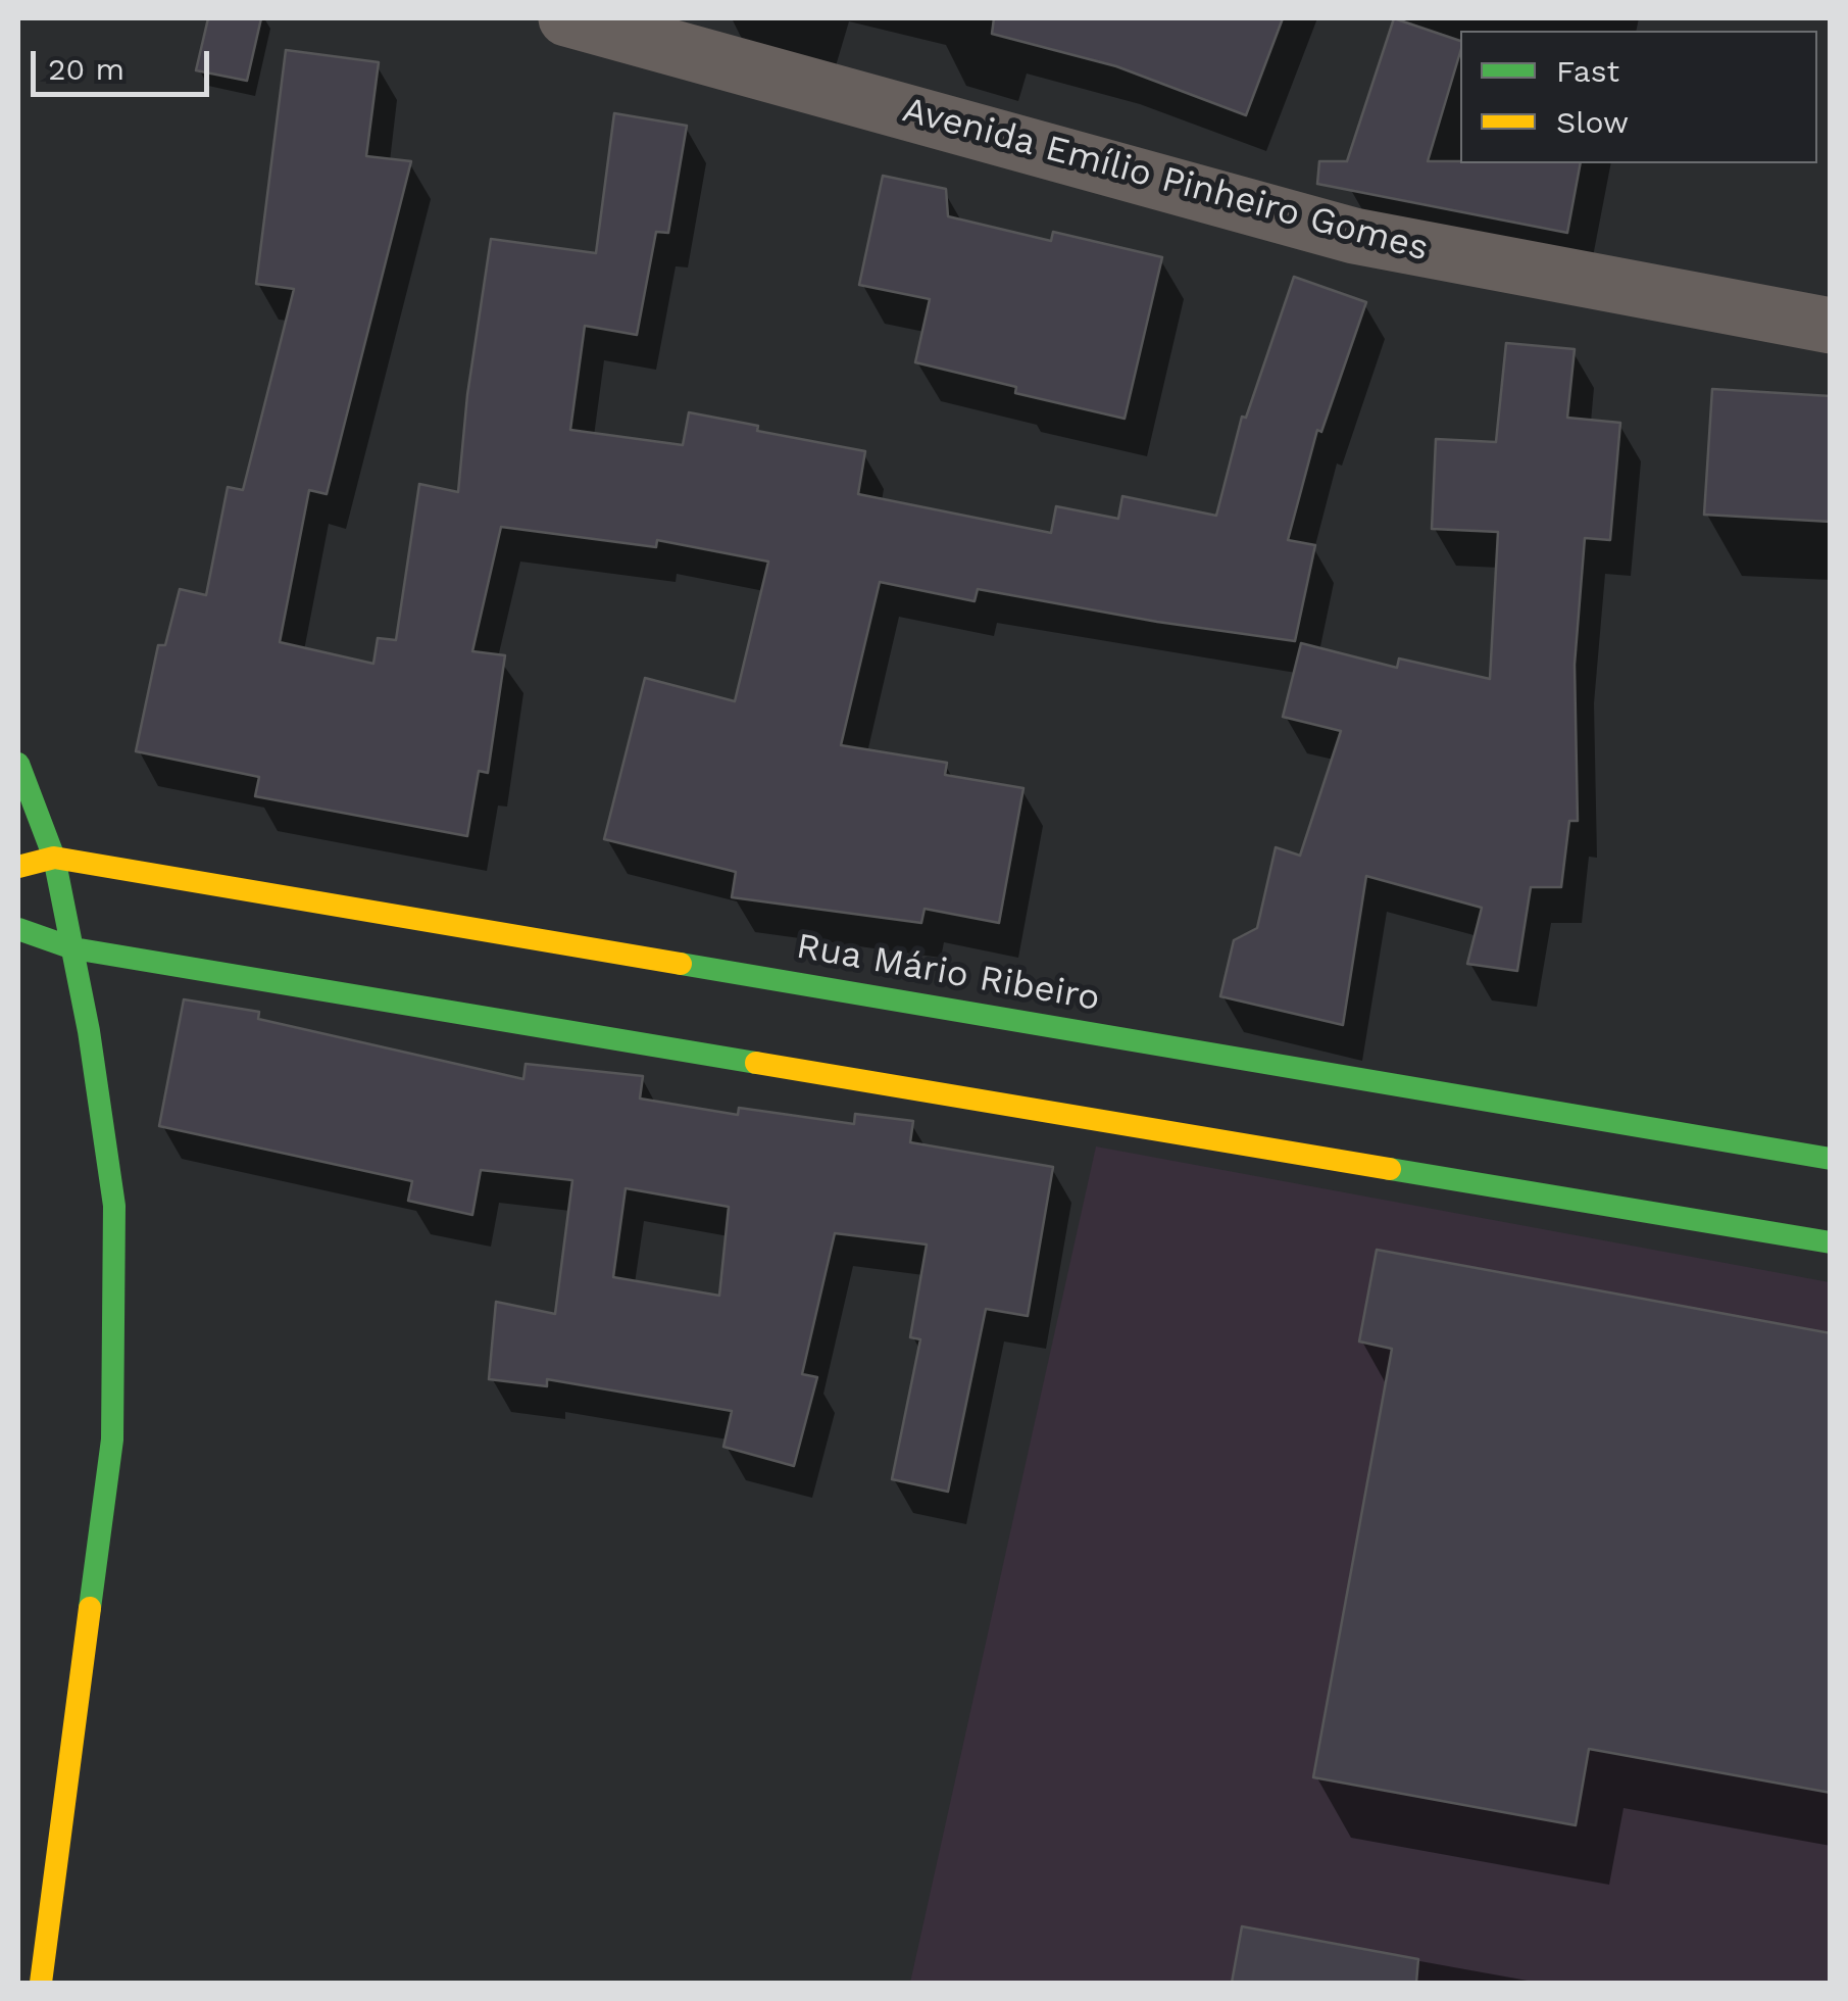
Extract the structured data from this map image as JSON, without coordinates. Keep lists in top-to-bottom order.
{
  "streets": {
    "main road": ["Rua Mário Ribeiro"],
    "street": ["Avenida Emílio Pinheiro Gomes"]
  },
  "legend": ["Fast", "Slow"],
  "scale_bar": "20 m"
}
